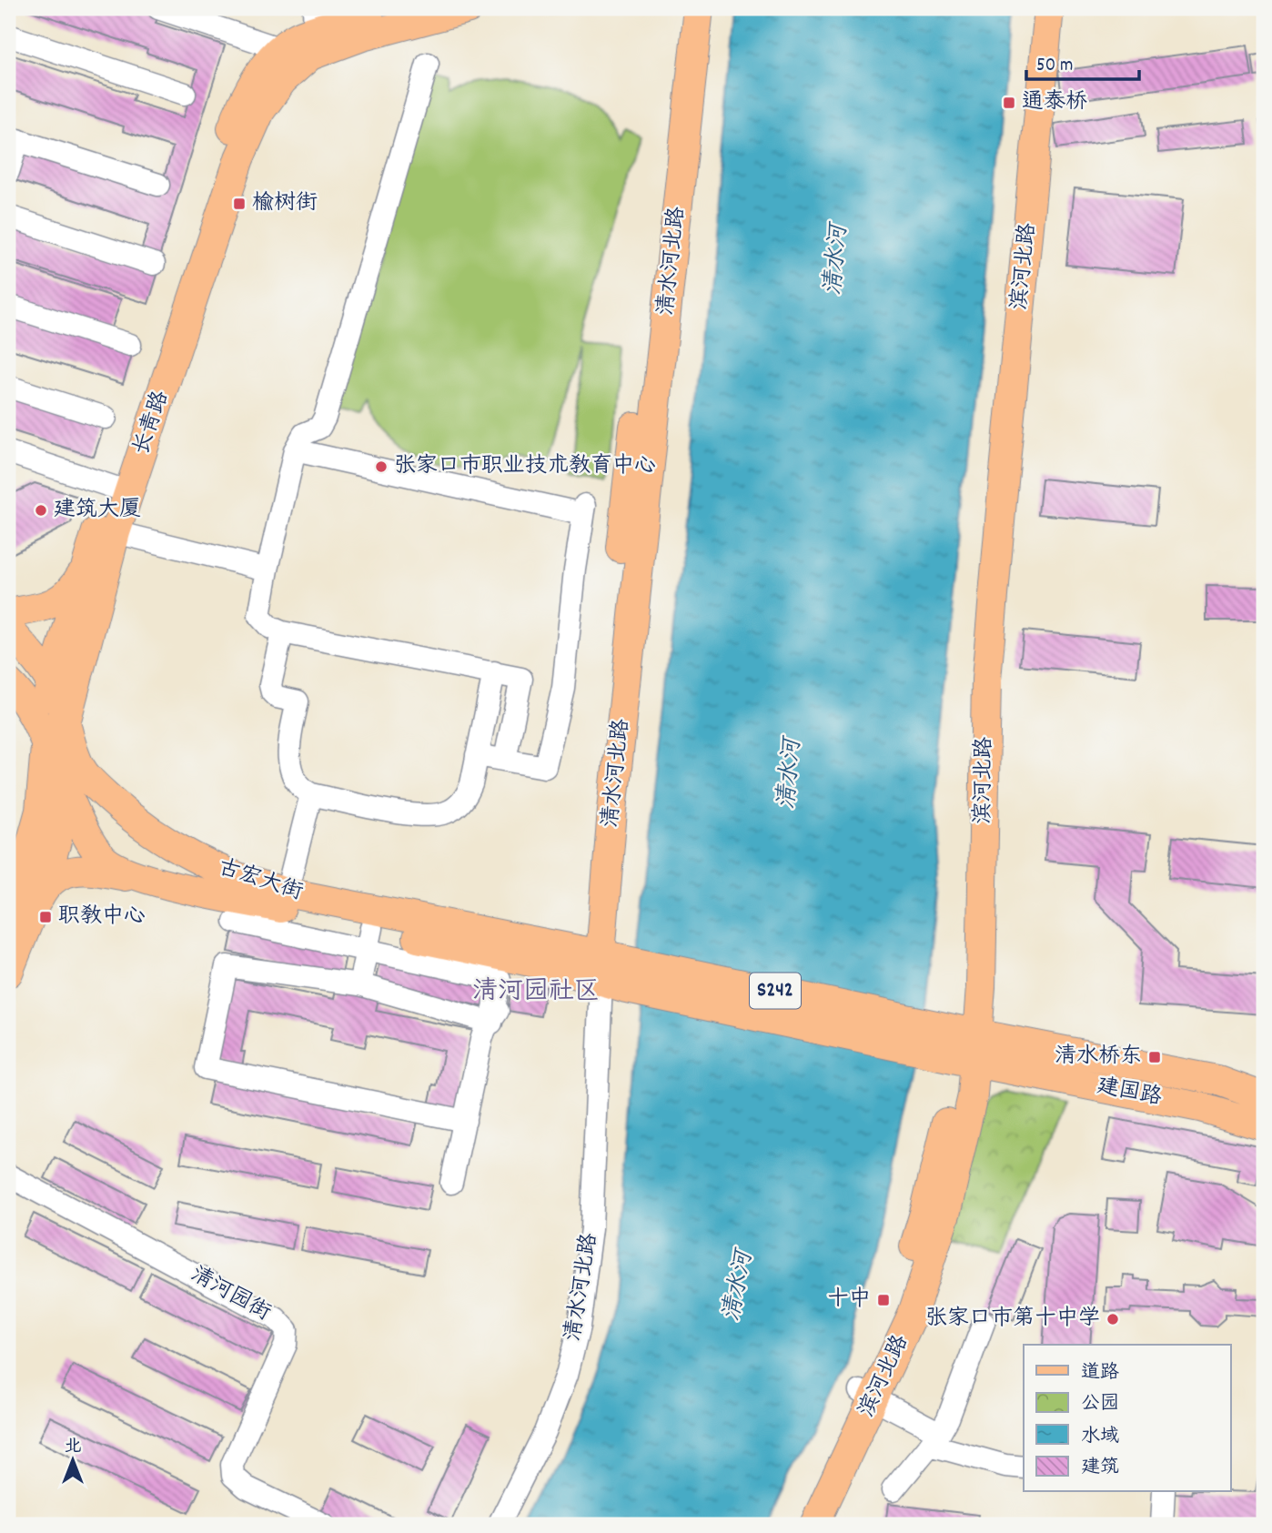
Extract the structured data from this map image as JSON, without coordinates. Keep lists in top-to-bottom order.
{
  "streets": {
    "main road": [
      "清水河北路",
      "滨河北路",
      "长青路",
      "古宏大街",
      "S242",
      "建国路"
    ],
    "street": ["清河园街"]
  },
  "crossings": [
    ["清水河北路", "古宏大街"],
    ["清水河北路", "建国路"],
    ["滨河北路", "建国路"],
    ["长青路", "古宏大街"],
    ["古宏大街", "建国路"]
  ],
  "districts": ["清河园社区"],
  "water": ["清水河"],
  "places": {
    "transit": [
      "通泰桥",
      "榆树街",
      "职教中心",
      "清水桥东",
      "十中"
    ],
    "other": ["张家口市职业技术教育中心", "建筑大厦", "张家口市第十中学"]
  },
  "legend": [
    "道路",
    "公园",
    "水域",
    "建筑"
  ],
  "scale_bar": "50 m",
  "north": "top"
}
